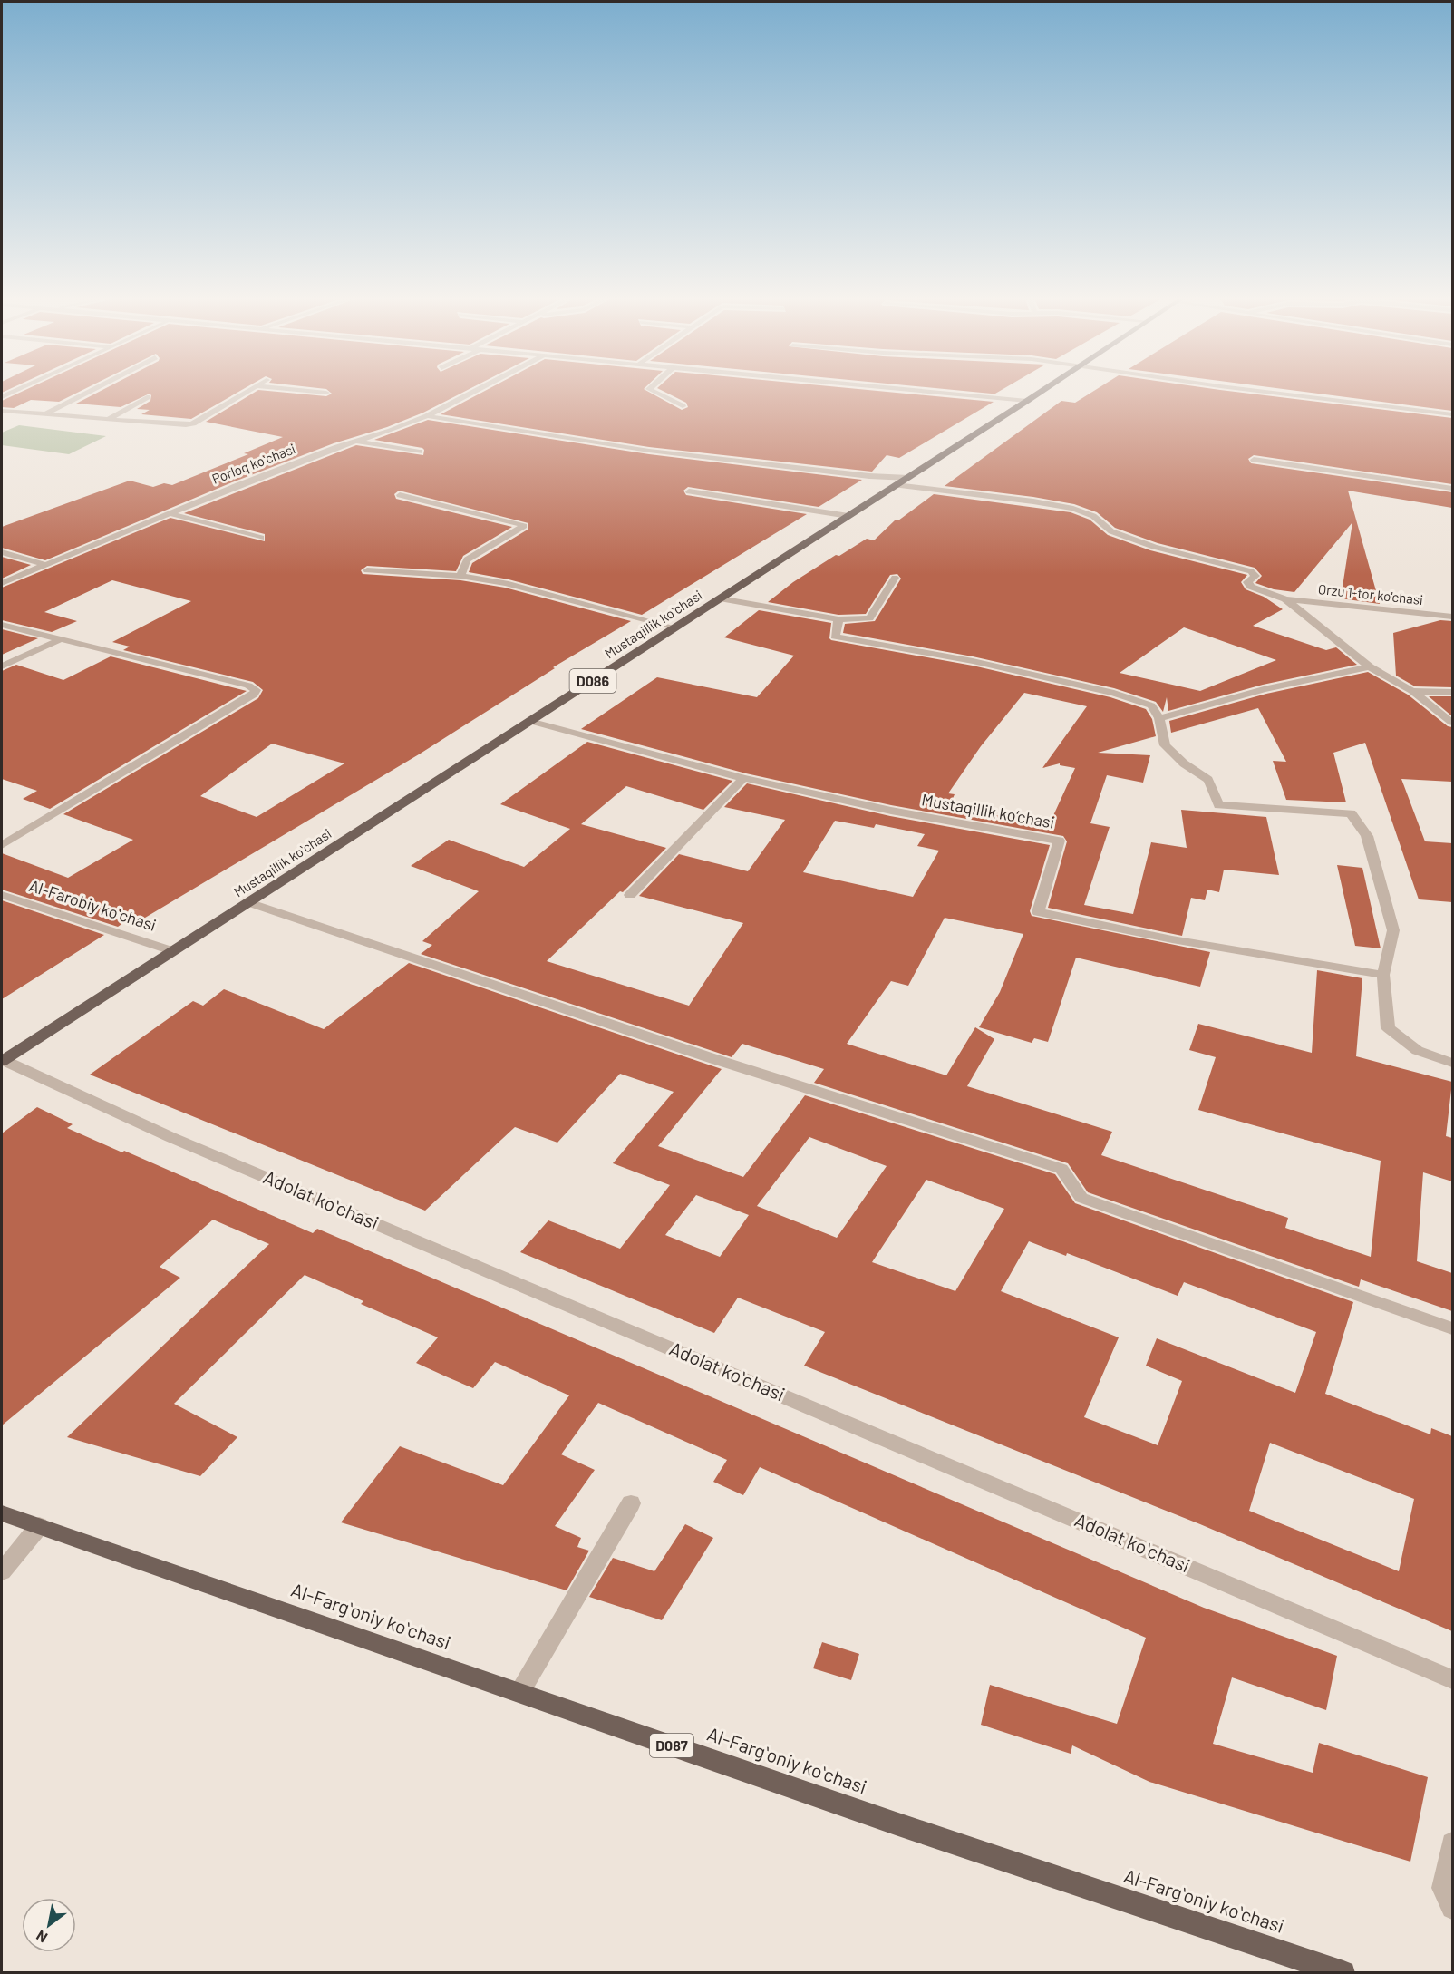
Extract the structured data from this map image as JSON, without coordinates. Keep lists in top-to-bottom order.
{
  "streets": {
    "main road": [
      "Mustaqillik koʻchasi",
      "D086",
      "Al-Fargʻoniy koʻchasi",
      "D087"
    ],
    "street": [
      "Porloq koʻchasi",
      "Orzu 1-tor ko'chasi",
      "Mustaqillik ko‘chasi",
      "Al-Farobiy koʻchasi",
      "Adolat koʻchasi"
    ]
  },
  "crossings": [
    ["Mustaqillik koʻchasi", "Mustaqillik ko‘chasi"],
    ["Mustaqillik koʻchasi", "Al-Farobiy koʻchasi"],
    ["Mustaqillik koʻchasi", "Adolat koʻchasi"]
  ],
  "north": "bottom left"
}
